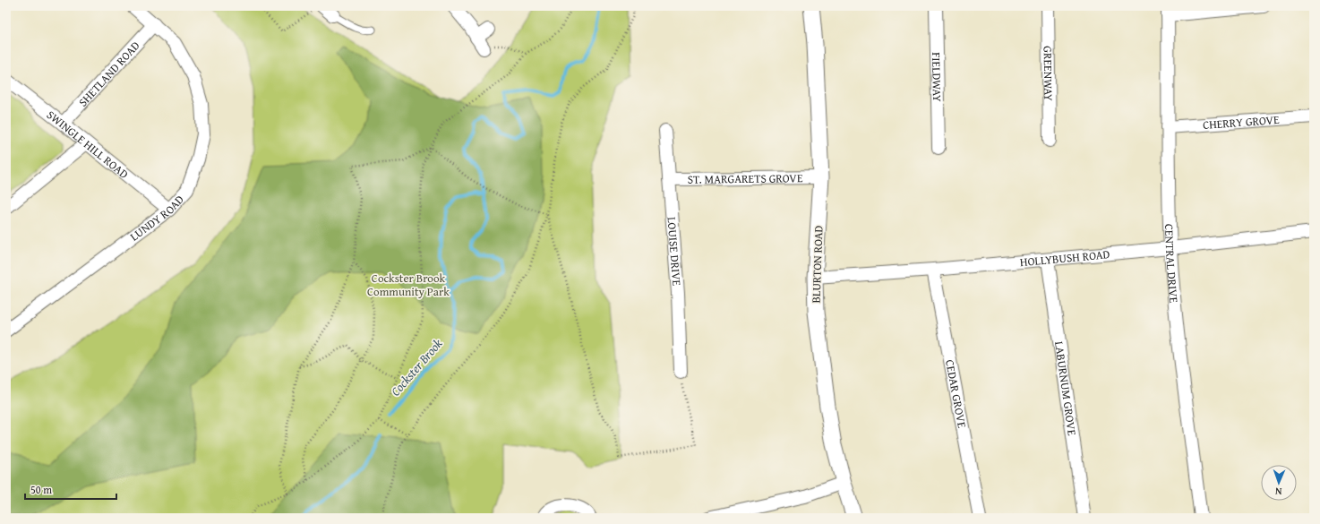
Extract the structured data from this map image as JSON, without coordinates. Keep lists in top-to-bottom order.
{
  "streets": {
    "street": [
      "SHETLAND ROAD",
      "GREENWAY",
      "FIELDWAY",
      "CHERRY GROVE",
      "SWINGLE HILL ROAD",
      "ST. MARGARETS GROVE",
      "LUNDY ROAD",
      "LOUISE DRIVE",
      "HOLLYBUSH ROAD",
      "CENTRAL DRIVE",
      "BLURTON ROAD",
      "LABURNUM GROVE",
      "CEDAR GROVE"
    ]
  },
  "crossings": [
    ["SHETLAND ROAD", "SWINGLE HILL ROAD"],
    ["SHETLAND ROAD", "LUNDY ROAD"],
    ["CHERRY GROVE", "CENTRAL DRIVE"],
    ["SWINGLE HILL ROAD", "LUNDY ROAD"],
    ["ST. MARGARETS GROVE", "LOUISE DRIVE"],
    ["ST. MARGARETS GROVE", "BLURTON ROAD"],
    ["HOLLYBUSH ROAD", "CENTRAL DRIVE"],
    ["HOLLYBUSH ROAD", "BLURTON ROAD"],
    ["HOLLYBUSH ROAD", "LABURNUM GROVE"],
    ["HOLLYBUSH ROAD", "CEDAR GROVE"]
  ],
  "water": ["Cockster Brook"],
  "parks": ["Cockster Brook Community Park"],
  "scale_bar": "50 m",
  "north": "bottom"
}
